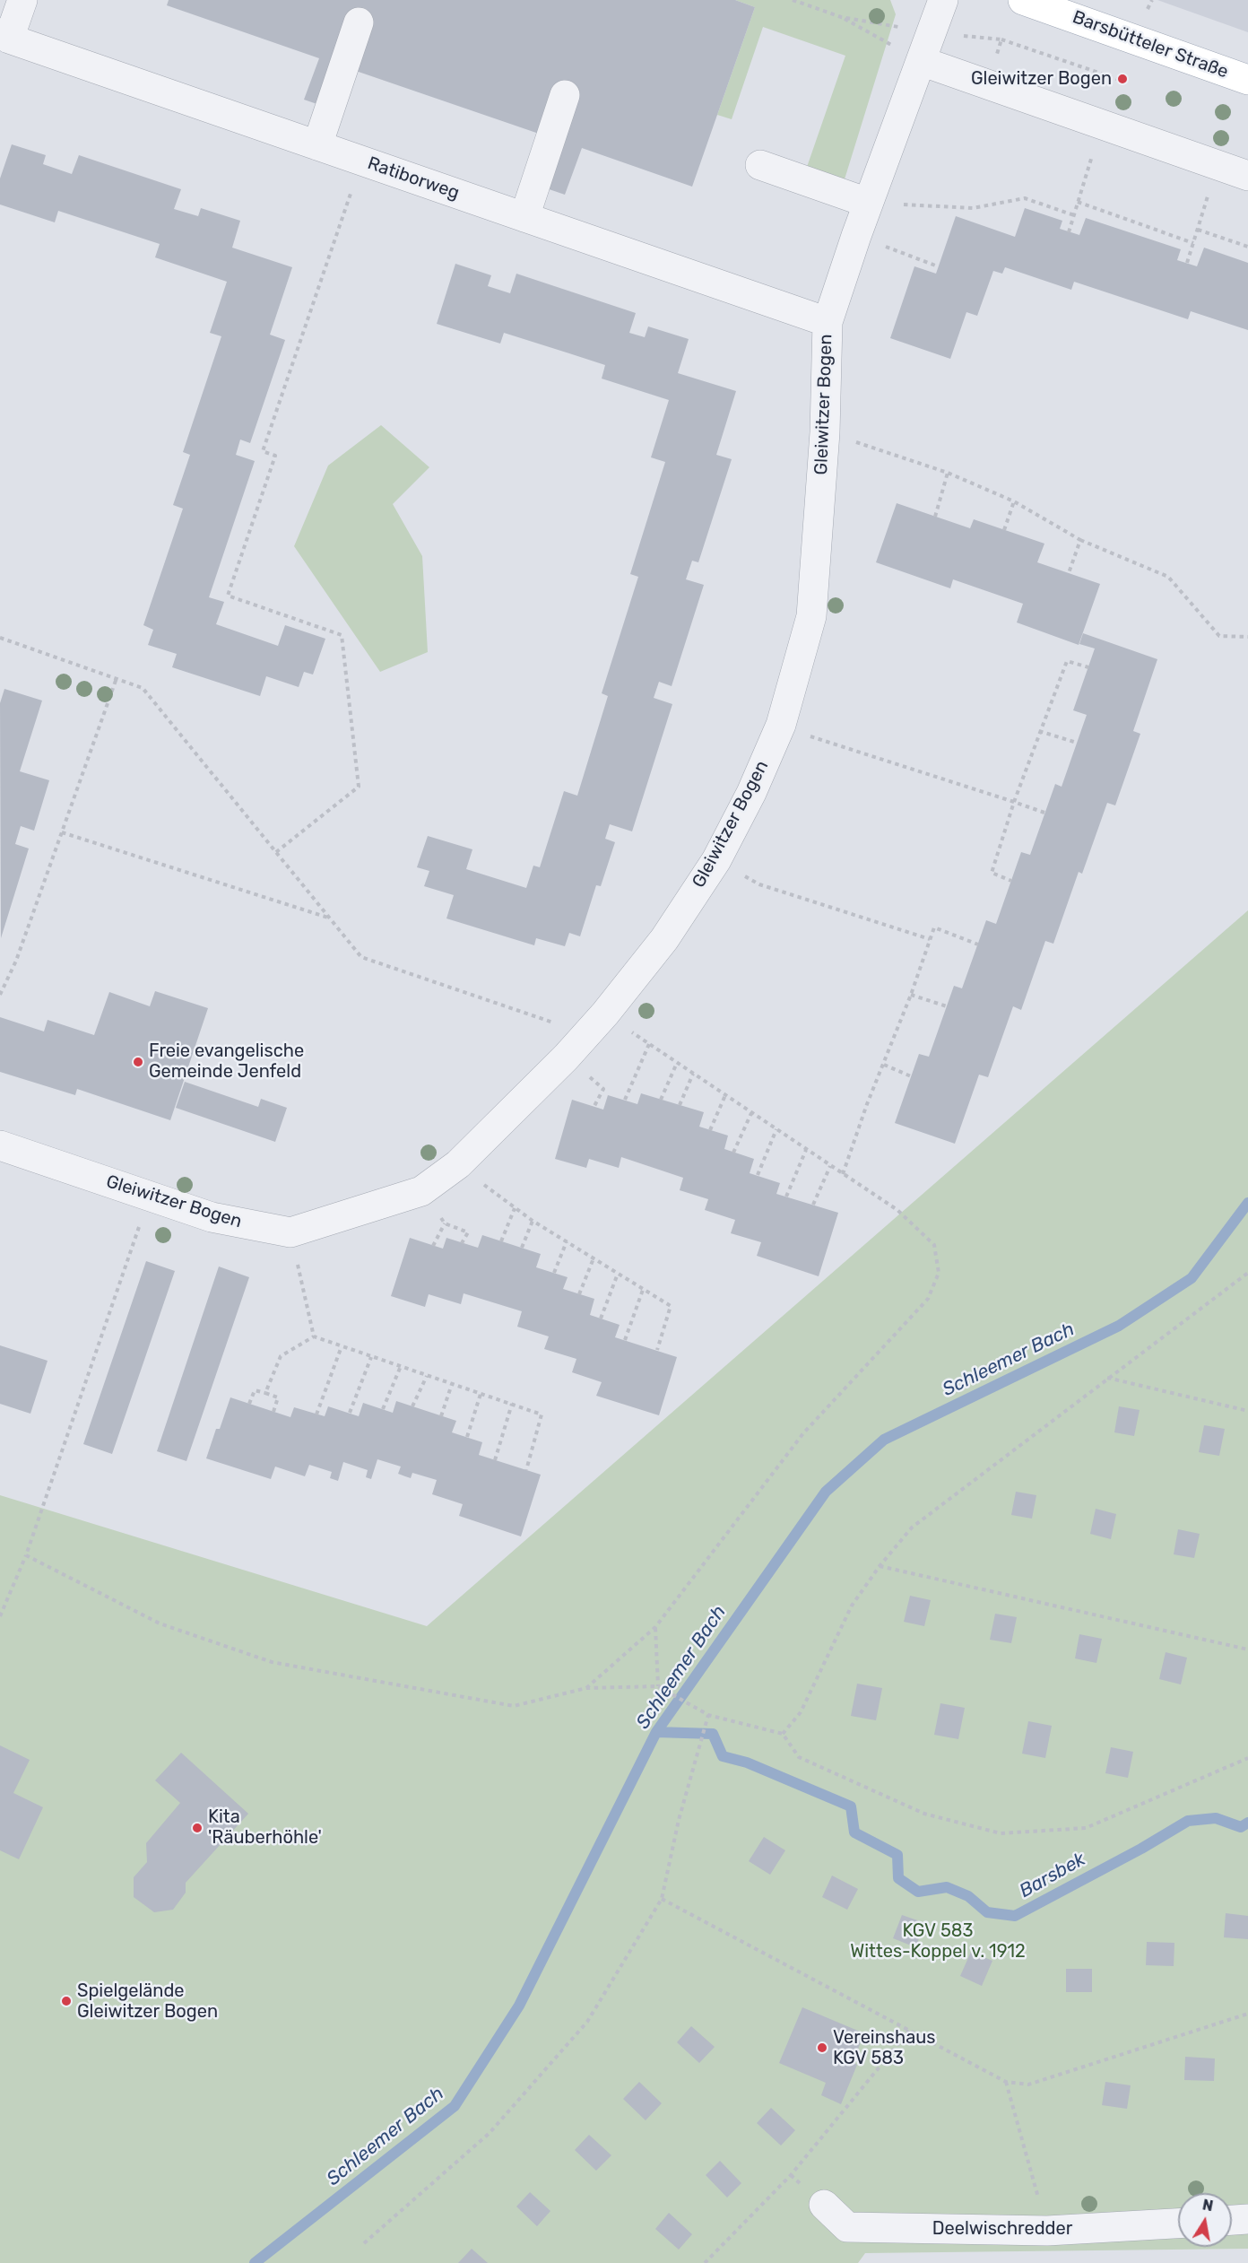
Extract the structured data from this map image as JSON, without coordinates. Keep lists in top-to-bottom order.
{
  "streets": {
    "main road": ["Barsbütteler Straße"],
    "street": ["Ratiborweg", "Gleiwitzer Bogen", "Deelwischredder"]
  },
  "crossings": [
    ["Ratiborweg", "Gleiwitzer Bogen"]
  ],
  "water": ["Schleemer Bach", "Barsbek"],
  "parks": ["KGV 583 Wittes-Koppel v. 1912"],
  "places": [
    "Gleiwitzer Bogen",
    "Freie evangelische Gemeinde Jenfeld",
    "Kita 'Räuberhöhle'",
    "Spielgelände Gleiwitzer Bogen",
    "Vereinshaus KGV 583"
  ],
  "north": "top"
}
